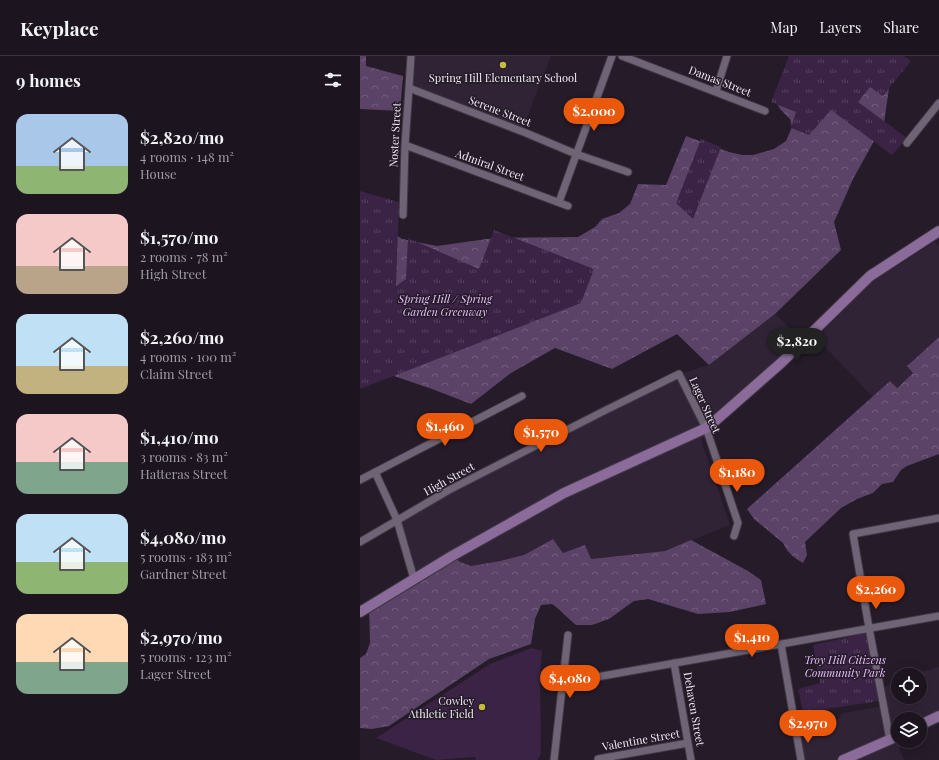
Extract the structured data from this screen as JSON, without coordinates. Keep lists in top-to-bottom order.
{
  "streets": {
    "street": [
      "Damas Street",
      "Serene Street",
      "Noster Street",
      "Admiral Street",
      "Lager Street",
      "High Street",
      "Dehaven Street",
      "Valentine Street"
    ]
  },
  "crossings": [
    ["Serene Street", "Noster Street"],
    ["Noster Street", "Admiral Street"],
    ["Lager Street", "High Street"],
    ["Dehaven Street", "Valentine Street"]
  ],
  "parks": ["Spring Hill / Spring Garden Greenway", "Troy Hill Citizens Community Park"],
  "places": ["Spring Hill Elementary School", "Cowley Athletic Field"],
  "page": {
    "header": "Keyplace",
    "nav": ["Map", "Layers", "Share"],
    "heading": "9 homes",
    "price": [
      "$2,000",
      "$2,820",
      "$1,460",
      "$1,570",
      "$1,180",
      "$2,260",
      "$1,410",
      "$4,080",
      "$2,970"
    ],
    "list": [
      {
        "name": "$2,820/mo",
        "note": "4 rooms · 148 m² · House"
      },
      {
        "name": "$1,570/mo",
        "note": "2 rooms · 78 m² · High Street"
      },
      {
        "name": "$2,260/mo",
        "note": "4 rooms · 100 m² · Claim Street"
      },
      {
        "name": "$1,410/mo",
        "note": "3 rooms · 83 m² · Hatteras Street"
      },
      {
        "name": "$4,080/mo",
        "note": "5 rooms · 183 m² · Gardner Street"
      },
      {
        "name": "$2,970/mo",
        "note": "5 rooms · 123 m² · Lager Street"
      }
    ]
  }
}
